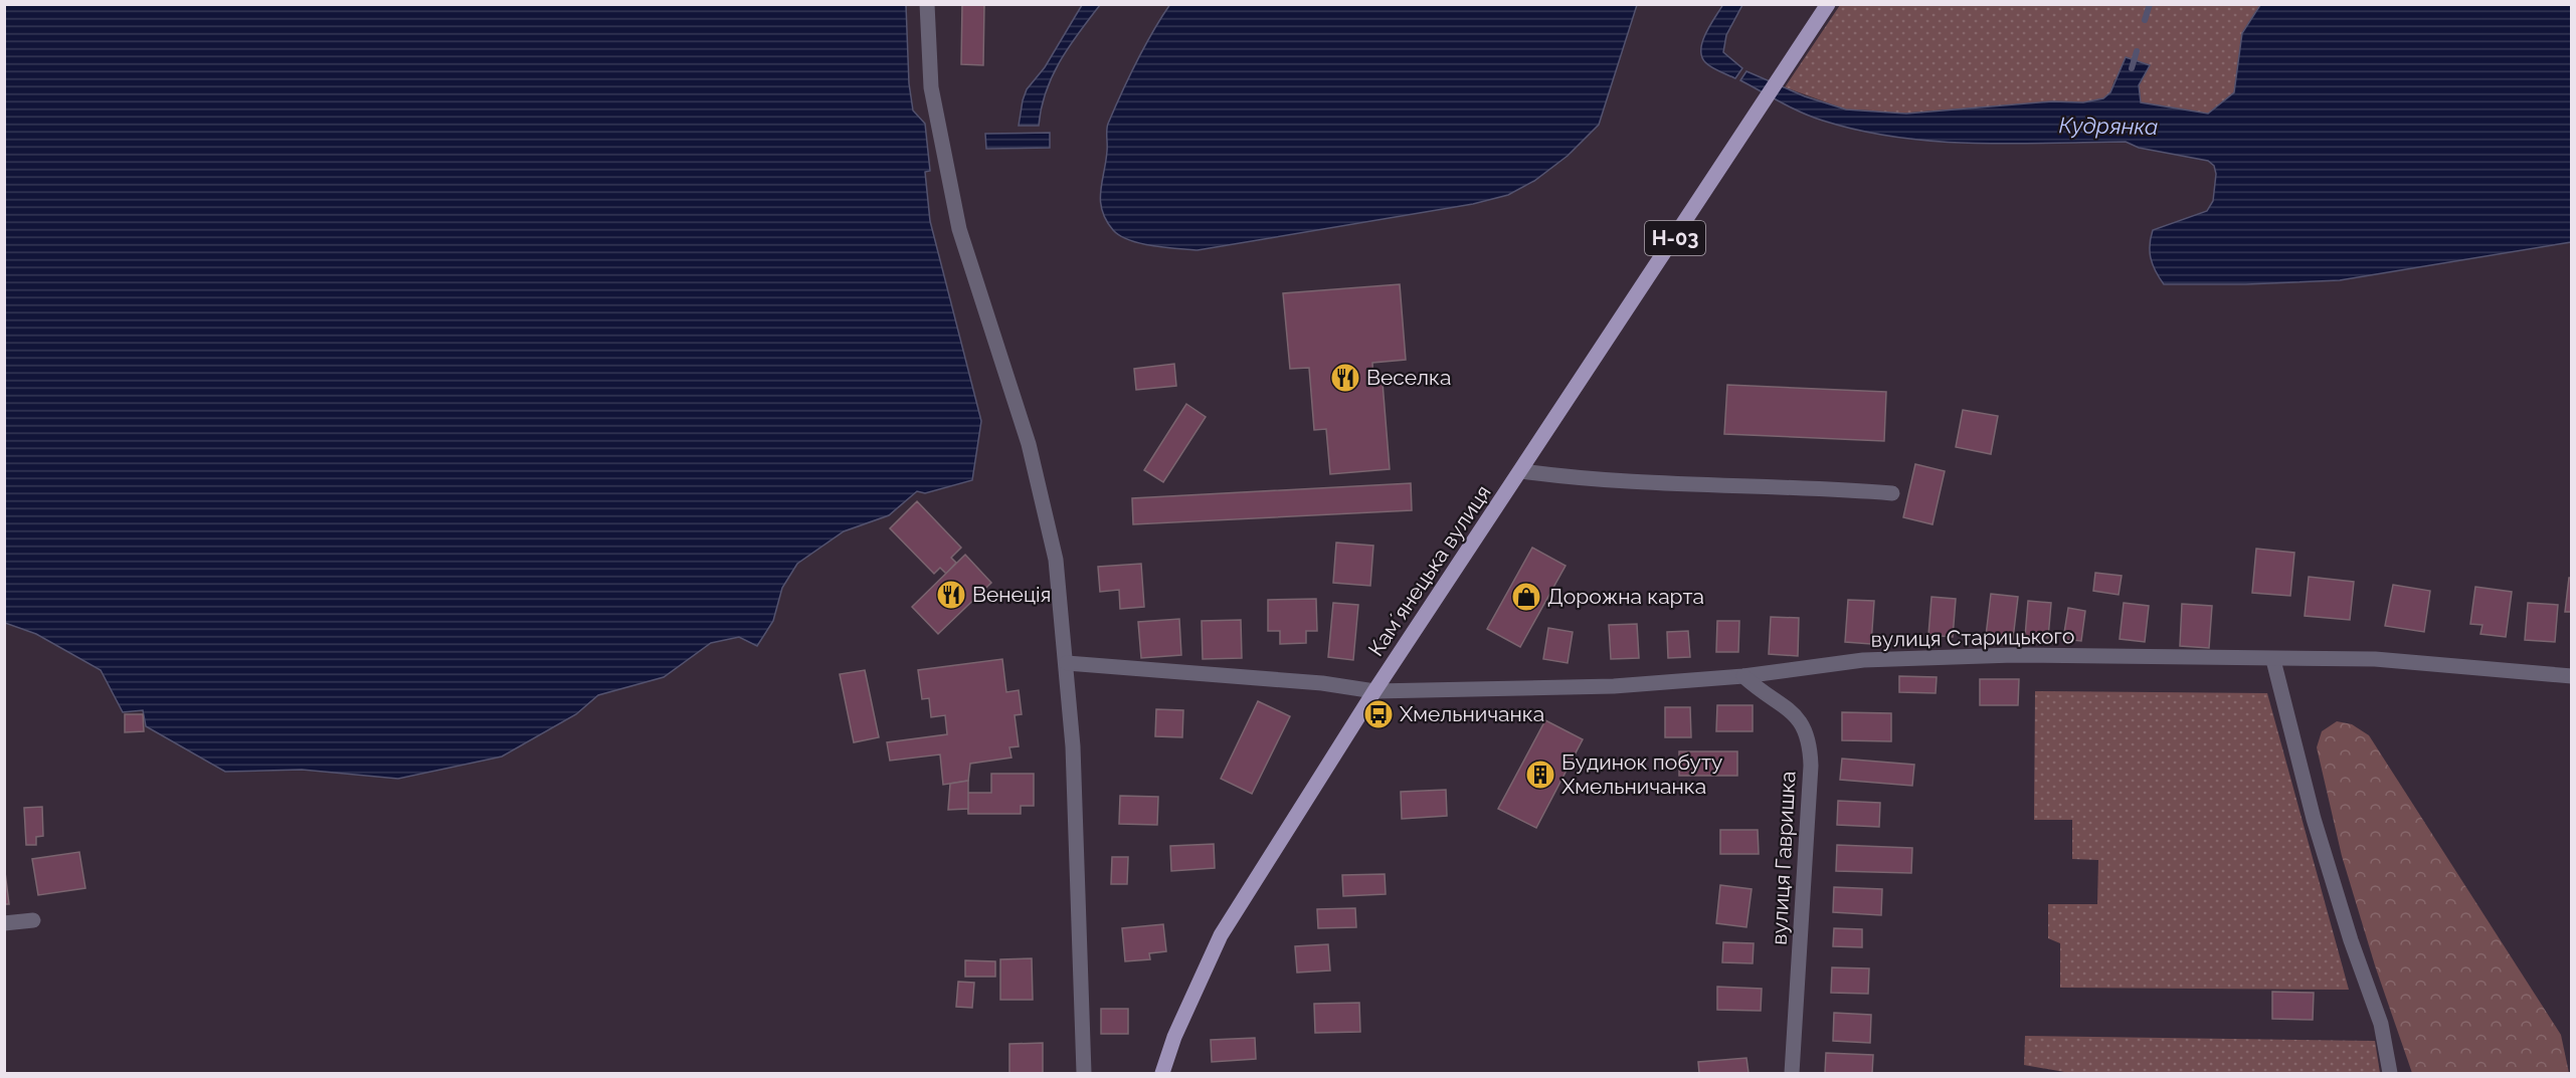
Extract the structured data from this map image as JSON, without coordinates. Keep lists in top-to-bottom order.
{
  "streets": {
    "main road": ["Н-03", "Камʼянецька вулиця"],
    "street": ["вулиця Старицького", "вулиця Гавришка"]
  },
  "crossings": [
    ["Камʼянецька вулиця", "вулиця Старицького"],
    ["вулиця Старицького", "вулиця Гавришка"]
  ],
  "water": ["Кудрянка"],
  "places": {
    "restaurant": ["Веселка", "Венеція"],
    "shop": ["Дорожна карта"],
    "bus stop": ["Хмельничанка"],
    "building": ["Будинок побуту Хмельничанка"]
  }
}
